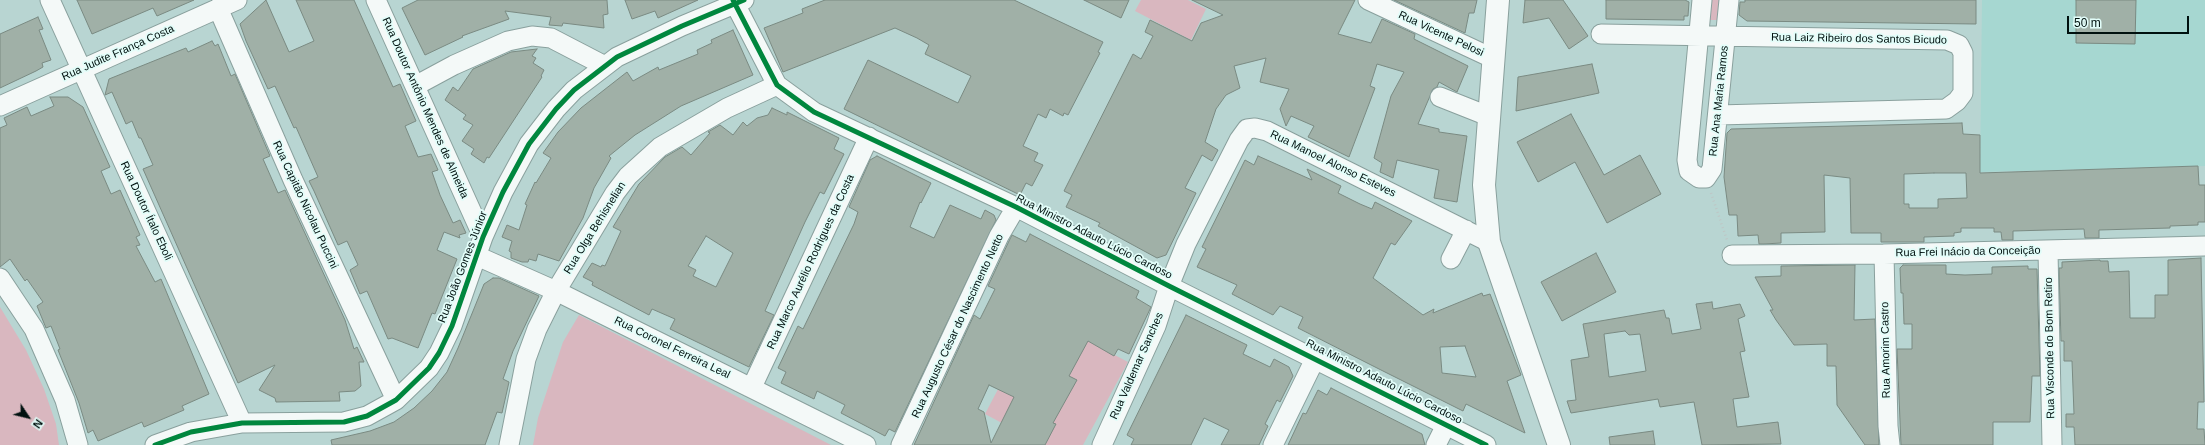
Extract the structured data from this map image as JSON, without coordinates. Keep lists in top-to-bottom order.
{
  "streets": {
    "street": [
      "Rua Vicente Pelosi",
      "Rua Laiz Ribeiro dos Santos Bicudo",
      "Rua Judite França Costa",
      "Rua Ana Maria Ramos",
      "Rua Doutor Antônio Mendes de Almeida",
      "Rua Manoel Alonso Esteves",
      "Rua Capitão Nicolau Puccini",
      "Rua Doutor Ítalo Eboli",
      "Rua Olga Behisnelian",
      "Rua Ministro Adauto Lúcio Cardoso",
      "Rua Frei Inácio da Conceição",
      "Rua Marco Aurélio Rodrigues da Costa",
      "Rua João Gomes Júnior",
      "Rua Augusto César do Nascimento Netto",
      "Rua Coronel Ferreira Leal",
      "Rua Visconde do Bom Retiro",
      "Rua Amorim Castro",
      "Rua Valdemar Sanches"
    ]
  },
  "crossings": [
    ["Rua Laiz Ribeiro dos Santos Bicudo", "Rua Ana Maria Ramos"],
    ["Rua Judite França Costa", "Rua Capitão Nicolau Puccini"],
    ["Rua Judite França Costa", "Rua Doutor Ítalo Eboli"],
    ["Rua Doutor Antônio Mendes de Almeida", "Rua João Gomes Júnior"],
    ["Rua Manoel Alonso Esteves", "Rua Ministro Adauto Lúcio Cardoso"],
    ["Rua Manoel Alonso Esteves", "Rua Valdemar Sanches"],
    ["Rua Capitão Nicolau Puccini", "Rua João Gomes Júnior"],
    ["Rua Doutor Ítalo Eboli", "Rua João Gomes Júnior"],
    ["Rua Olga Behisnelian", "Rua Ministro Adauto Lúcio Cardoso"],
    ["Rua Olga Behisnelian", "Rua Coronel Ferreira Leal"],
    ["Rua Ministro Adauto Lúcio Cardoso", "Rua Marco Aurélio Rodrigues da Costa"],
    ["Rua Ministro Adauto Lúcio Cardoso", "Rua João Gomes Júnior"],
    ["Rua Ministro Adauto Lúcio Cardoso", "Rua Augusto César do Nascimento Netto"],
    ["Rua Ministro Adauto Lúcio Cardoso", "Rua Valdemar Sanches"],
    ["Rua Frei Inácio da Conceição", "Rua Visconde do Bom Retiro"],
    ["Rua Frei Inácio da Conceição", "Rua Amorim Castro"],
    ["Rua Marco Aurélio Rodrigues da Costa", "Rua Coronel Ferreira Leal"],
    ["Rua João Gomes Júnior", "Rua Coronel Ferreira Leal"]
  ],
  "scale_bar": "50 m",
  "north": "bottom right"
}
